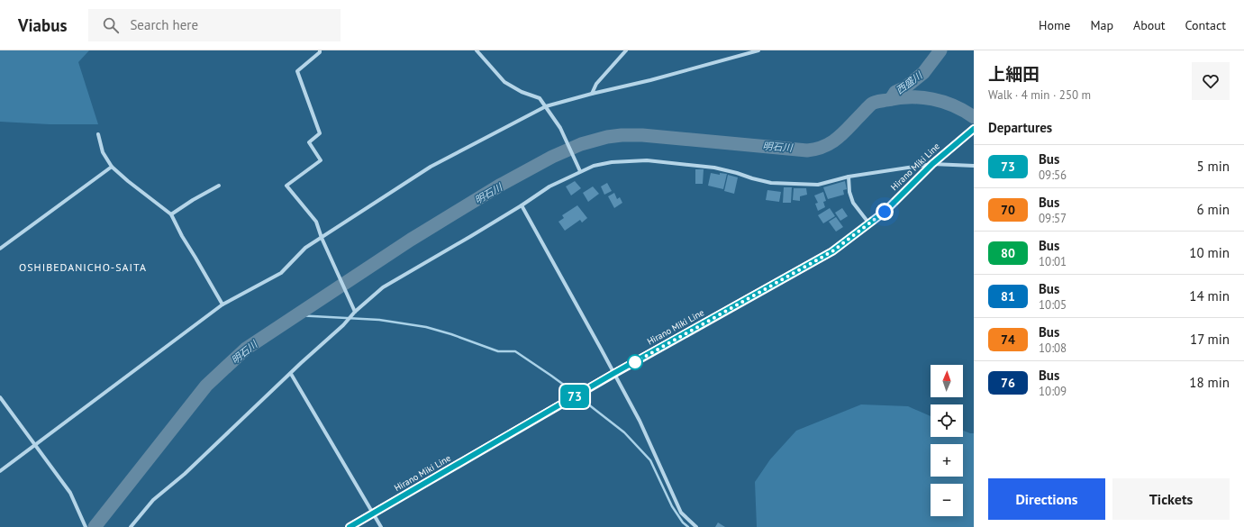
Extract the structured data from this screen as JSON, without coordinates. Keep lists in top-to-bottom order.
{
  "streets": {
    "main road": ["Hirano Miki Line"]
  },
  "districts": ["OSHIBEDANICHO-SAITA"],
  "water": ["西盛川", "明石川"],
  "lines": ["bus line 73"],
  "north": "top",
  "page": {
    "header": "Viabus",
    "search": "Search here",
    "nav": [
      "Home",
      "Map",
      "About",
      "Contact"
    ],
    "on_map": "73",
    "heading": [
      ["上細田", "Walk · 4 min · 250 m"],
      "Departures"
    ],
    "list": [
      {
        "mark": "73",
        "name": "Bus",
        "note": "09:56",
        "value": "5 min"
      },
      {
        "mark": "70",
        "name": "Bus",
        "note": "09:57",
        "value": "6 min"
      },
      {
        "mark": "80",
        "name": "Bus",
        "note": "10:01",
        "value": "10 min"
      },
      {
        "mark": "81",
        "name": "Bus",
        "note": "10:05",
        "value": "14 min"
      },
      {
        "mark": "74",
        "name": "Bus",
        "note": "10:08",
        "value": "17 min"
      },
      {
        "mark": "76",
        "name": "Bus",
        "note": "10:09",
        "value": "18 min"
      }
    ],
    "map_buttons": ["+", "−"],
    "buttons": ["Directions", "Tickets"]
  }
}
